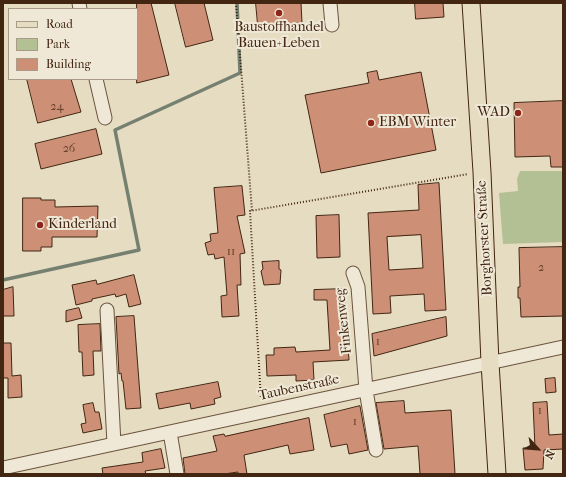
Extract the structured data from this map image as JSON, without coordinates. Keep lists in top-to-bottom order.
{
  "streets": {
    "main road": ["Borghorster Straße"],
    "street": ["Finkenweg", "Taubenstraße"]
  },
  "crossings": [
    ["Borghorster Straße", "Taubenstraße"],
    ["Finkenweg", "Taubenstraße"]
  ],
  "places": [
    "Baustoffhandel Bauen+Leben",
    "WAD",
    "EBM Winter",
    "Kinderland"
  ],
  "house_numbers": [
    "24",
    "26",
    "11",
    "2",
    "1",
    "1",
    "1"
  ],
  "legend": ["Road", "Park", "Building"],
  "north": "bottom right"
}
